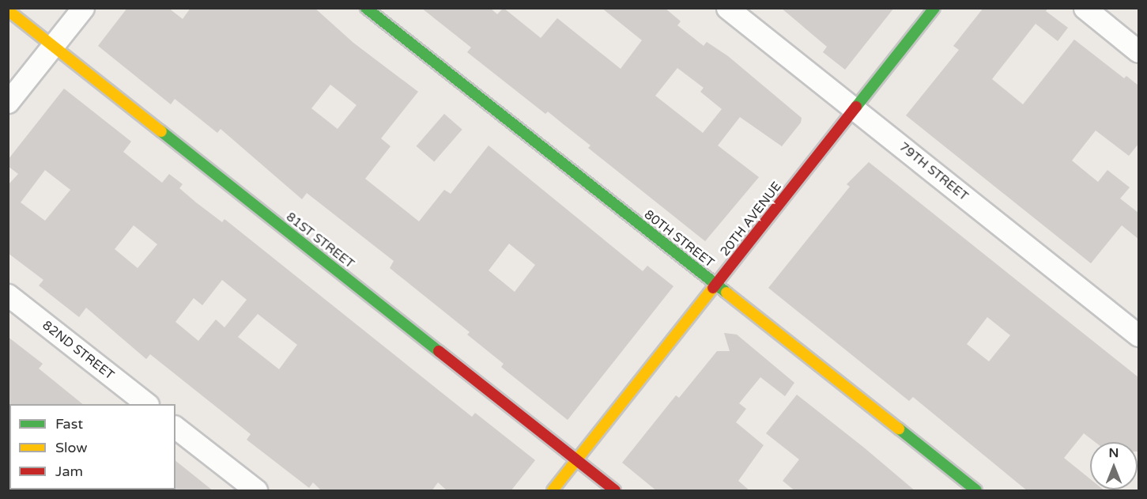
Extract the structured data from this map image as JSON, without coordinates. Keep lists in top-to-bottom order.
{
  "streets": {
    "street": [
      "79TH STREET",
      "20TH AVENUE",
      "80TH STREET",
      "81ST STREET",
      "82ND STREET"
    ]
  },
  "crossings": [
    ["79TH STREET", "20TH AVENUE"],
    ["20TH AVENUE", "80TH STREET"],
    ["20TH AVENUE", "81ST STREET"]
  ],
  "legend": ["Fast", "Slow", "Jam"],
  "north": "top"
}
